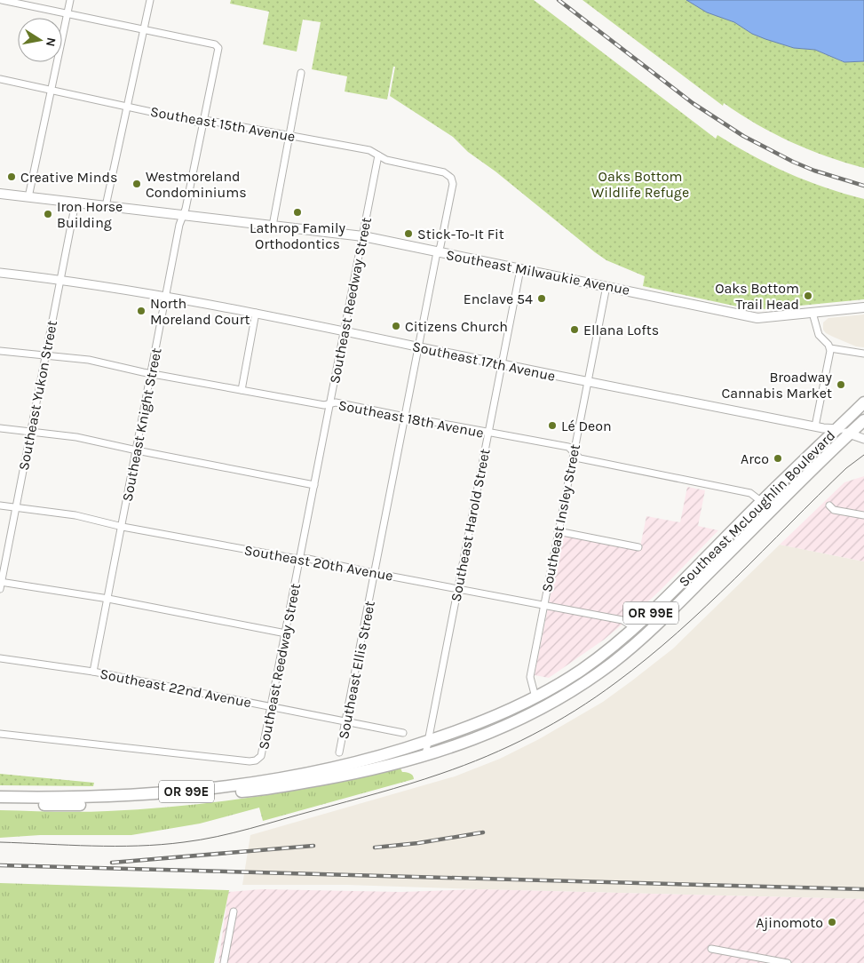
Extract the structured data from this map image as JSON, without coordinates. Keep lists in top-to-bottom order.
{
  "streets": {
    "highway": ["Southeast McLoughlin Boulevard", "OR 99E"],
    "main road": ["Southeast Milwaukie Avenue"],
    "street": [
      "Southeast 15th Avenue",
      "Southeast Reedway Street",
      "Southeast 17th Avenue",
      "Southeast Yukon Street",
      "Southeast 18th Avenue",
      "Southeast Knight Street",
      "Southeast Insley Street",
      "Southeast Harold Street",
      "Southeast 20th Avenue",
      "Southeast Ellis Street",
      "Southeast 22nd Avenue"
    ]
  },
  "crossings": [
    ["Southeast 15th Avenue", "Southeast Reedway Street"],
    ["Southeast 15th Avenue", "Southeast Knight Street"],
    ["Southeast 15th Avenue", "Southeast Ellis Street"],
    ["Southeast Milwaukie Avenue", "Southeast Reedway Street"],
    ["Southeast Milwaukie Avenue", "Southeast Yukon Street"],
    ["Southeast Milwaukie Avenue", "Southeast Knight Street"],
    ["Southeast Milwaukie Avenue", "Southeast Insley Street"],
    ["Southeast Milwaukie Avenue", "Southeast Harold Street"],
    ["Southeast Milwaukie Avenue", "Southeast Ellis Street"],
    ["Southeast Reedway Street", "Southeast 17th Avenue"],
    ["Southeast Reedway Street", "Southeast 18th Avenue"],
    ["Southeast Reedway Street", "Southeast 20th Avenue"],
    ["Southeast Reedway Street", "Southeast 22nd Avenue"],
    ["Southeast 17th Avenue", "Southeast Yukon Street"],
    ["Southeast 17th Avenue", "Southeast Knight Street"],
    ["Southeast 17th Avenue", "Southeast McLoughlin Boulevard"],
    ["Southeast 17th Avenue", "Southeast Insley Street"],
    ["Southeast 17th Avenue", "Southeast Harold Street"],
    ["Southeast 17th Avenue", "Southeast Ellis Street"],
    ["Southeast Yukon Street", "Southeast 18th Avenue"],
    ["Southeast Yukon Street", "Southeast 20th Avenue"],
    ["Southeast 18th Avenue", "Southeast Knight Street"],
    ["Southeast 18th Avenue", "Southeast McLoughlin Boulevard"],
    ["Southeast 18th Avenue", "Southeast Insley Street"],
    ["Southeast 18th Avenue", "Southeast Harold Street"],
    ["Southeast 18th Avenue", "Southeast Ellis Street"],
    ["Southeast Knight Street", "Southeast 20th Avenue"],
    ["Southeast Knight Street", "Southeast 22nd Avenue"],
    ["Southeast McLoughlin Boulevard", "Southeast Insley Street"],
    ["Southeast McLoughlin Boulevard", "Southeast Harold Street"],
    ["Southeast McLoughlin Boulevard", "Southeast 20th Avenue"],
    ["Southeast Insley Street", "Southeast 20th Avenue"],
    ["Southeast Harold Street", "Southeast 20th Avenue"],
    ["Southeast 20th Avenue", "Southeast Ellis Street"],
    ["Southeast Ellis Street", "Southeast 22nd Avenue"]
  ],
  "parks": ["Oaks Bottom Wildlife Refuge"],
  "places": [
    "Creative Minds",
    "Westmoreland Condominiums",
    "Lathrop Family Orthodontics",
    "Iron Horse Building",
    "Stick-To-It Fit",
    "Oaks Bottom Trail Head",
    "Enclave 54",
    "North Moreland Court",
    "Citizens Church",
    "Ellana Lofts",
    "Broadway Cannabis Market",
    "Lé Deon",
    "Arco",
    "Ajinomoto"
  ],
  "north": "right"
}
